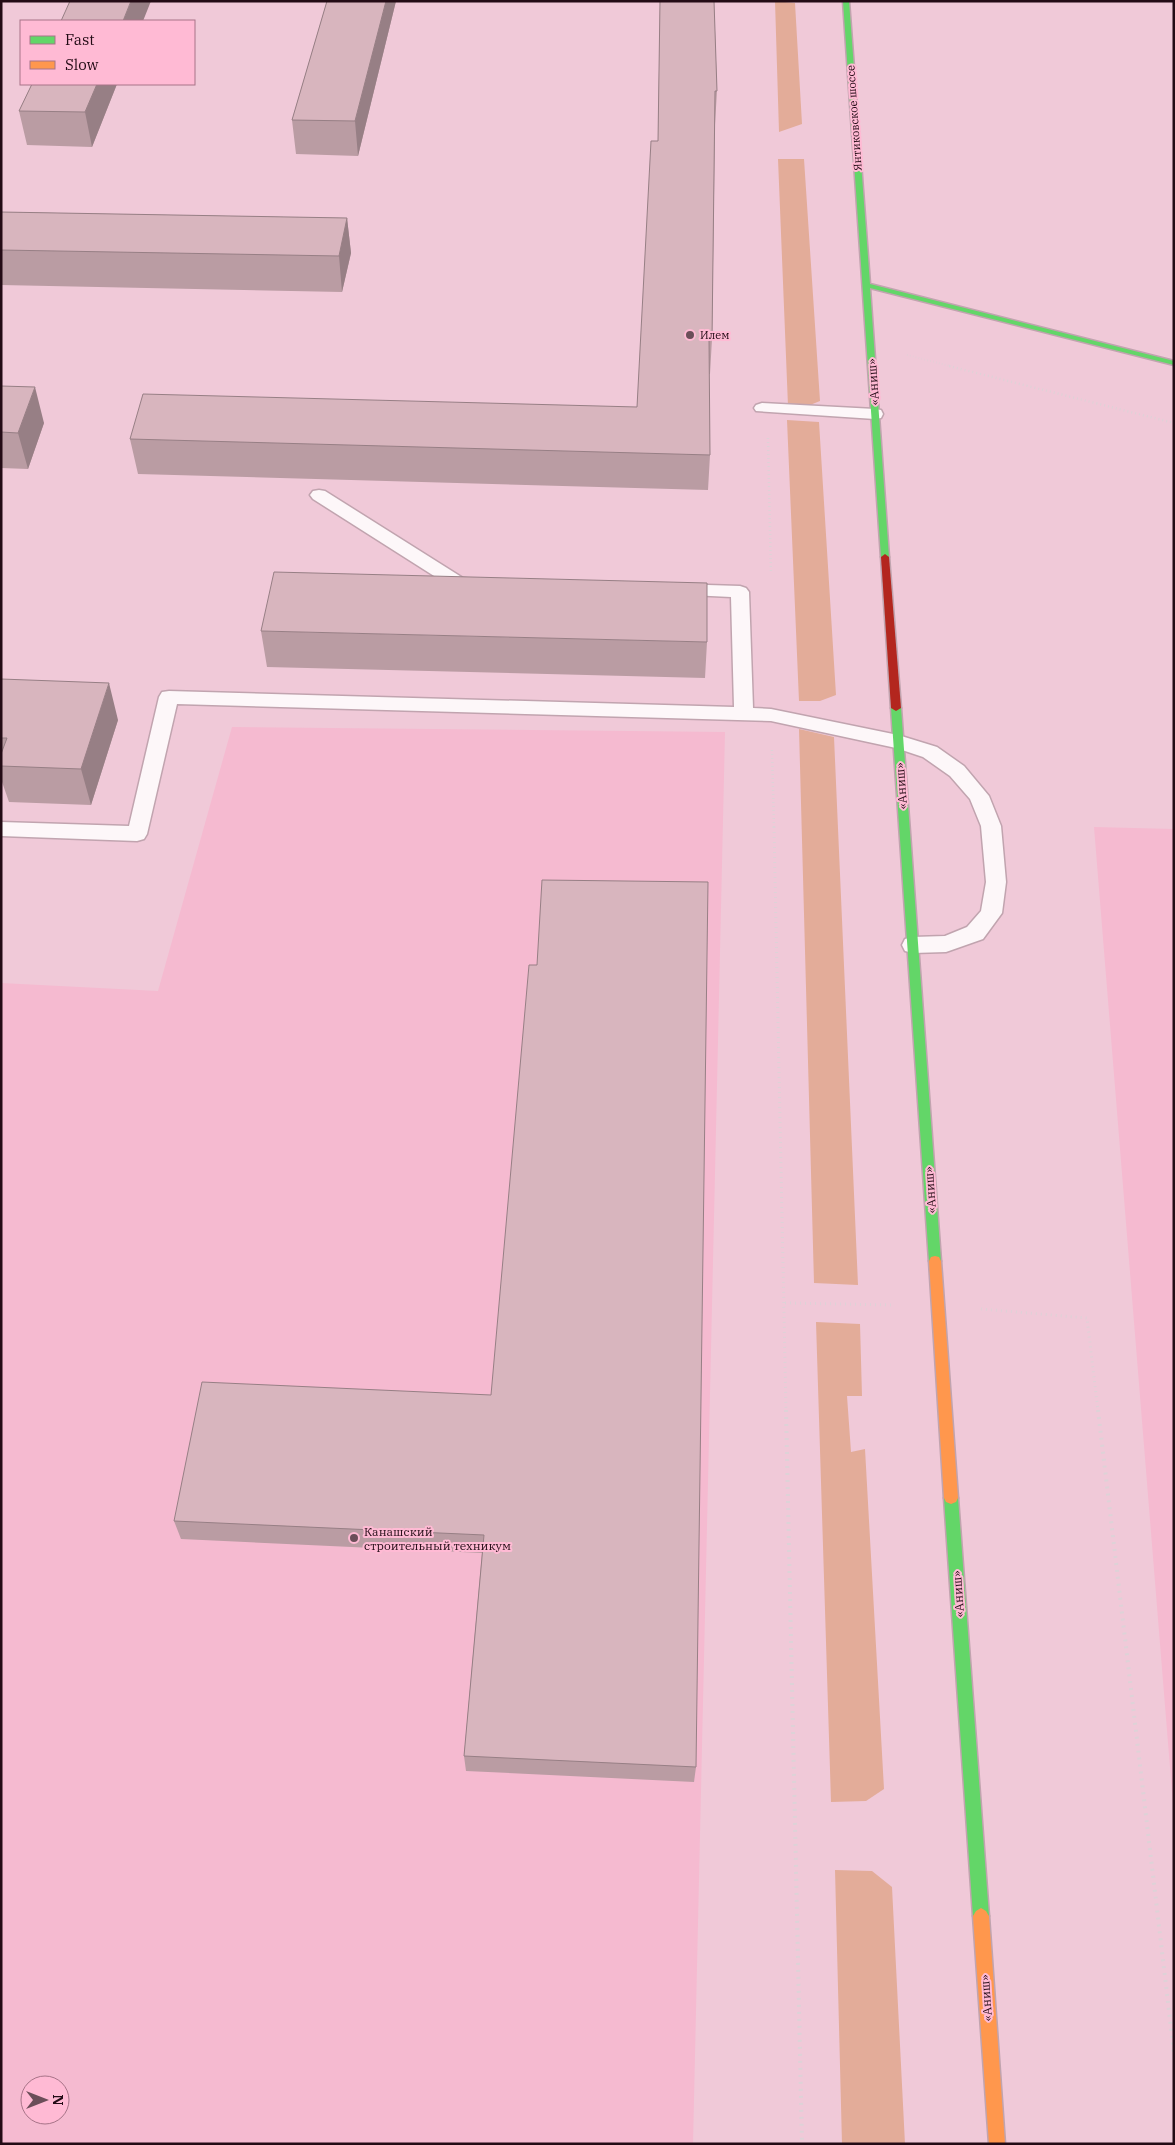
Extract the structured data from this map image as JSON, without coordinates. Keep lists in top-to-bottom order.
{
  "streets": {
    "main road": ["Янтиковское шоссе", "«Аниш»"]
  },
  "crossings": [
    ["Янтиковское шоссе", "«Аниш»"]
  ],
  "places": ["Илем", "Канашский строительный техникум"],
  "legend": ["Fast", "Slow"],
  "north": "right"
}
